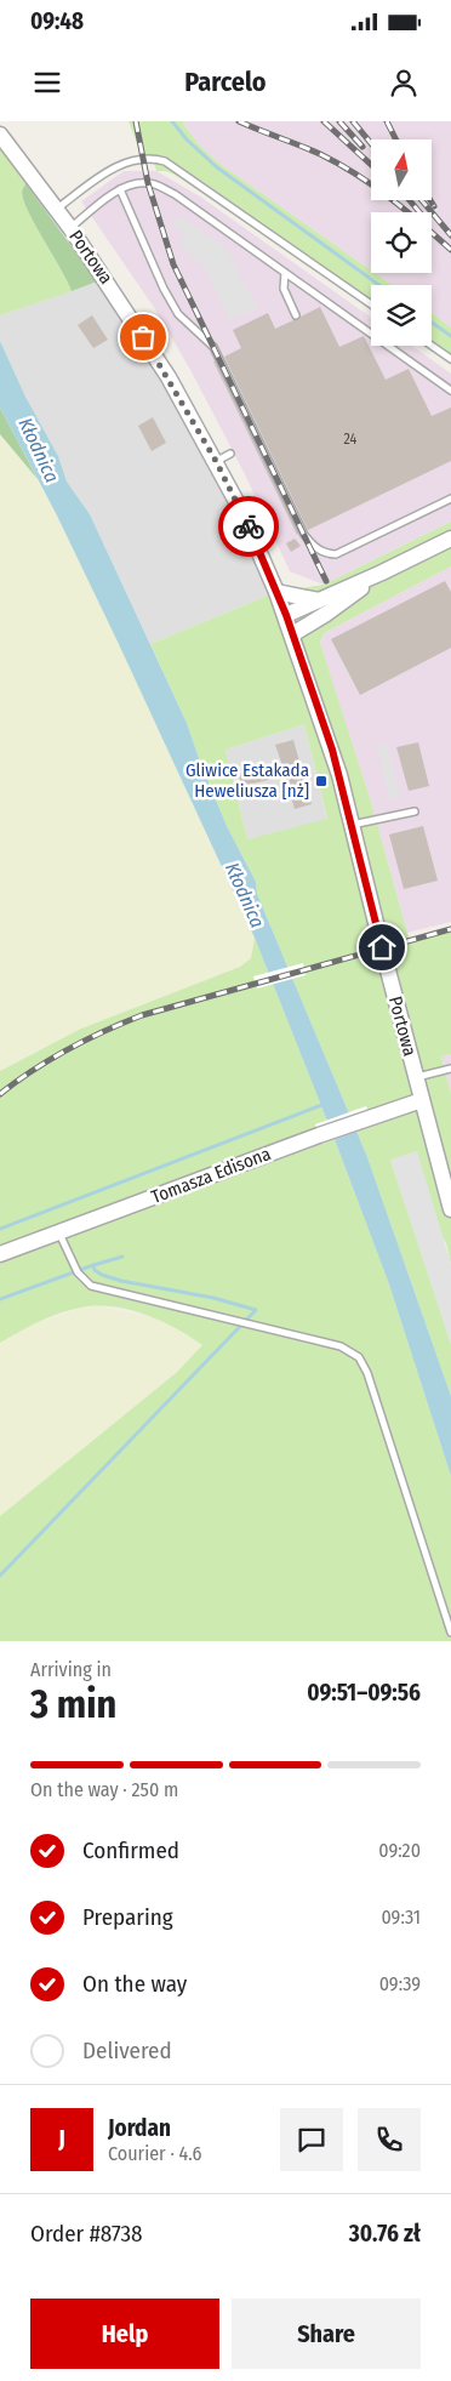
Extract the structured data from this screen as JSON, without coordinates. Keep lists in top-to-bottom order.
{
  "streets": {
    "street": ["Portowa", "Tomasza Edisona"]
  },
  "crossings": [
    ["Portowa", "Tomasza Edisona"]
  ],
  "water": ["Kłodnica"],
  "places": {
    "transit": ["Gliwice Estakada Heweliusza [nż]"]
  },
  "house_numbers": ["24"],
  "north": "top",
  "page": {
    "status": "09:48",
    "header": "Parcelo",
    "heading": ["3 min", "Arriving in", "09:51–09:56"],
    "panel": [
      "Jordan",
      "Courier · 4.6",
      "Order #8738",
      "30.76 zł"
    ],
    "bar": "On the way · 250 m",
    "list": [
      ["Confirmed", "09:20"],
      ["Preparing", "09:31"],
      ["On the way", "09:39"],
      "Delivered"
    ],
    "round": "J",
    "buttons": ["Help", "Share"]
  }
}
